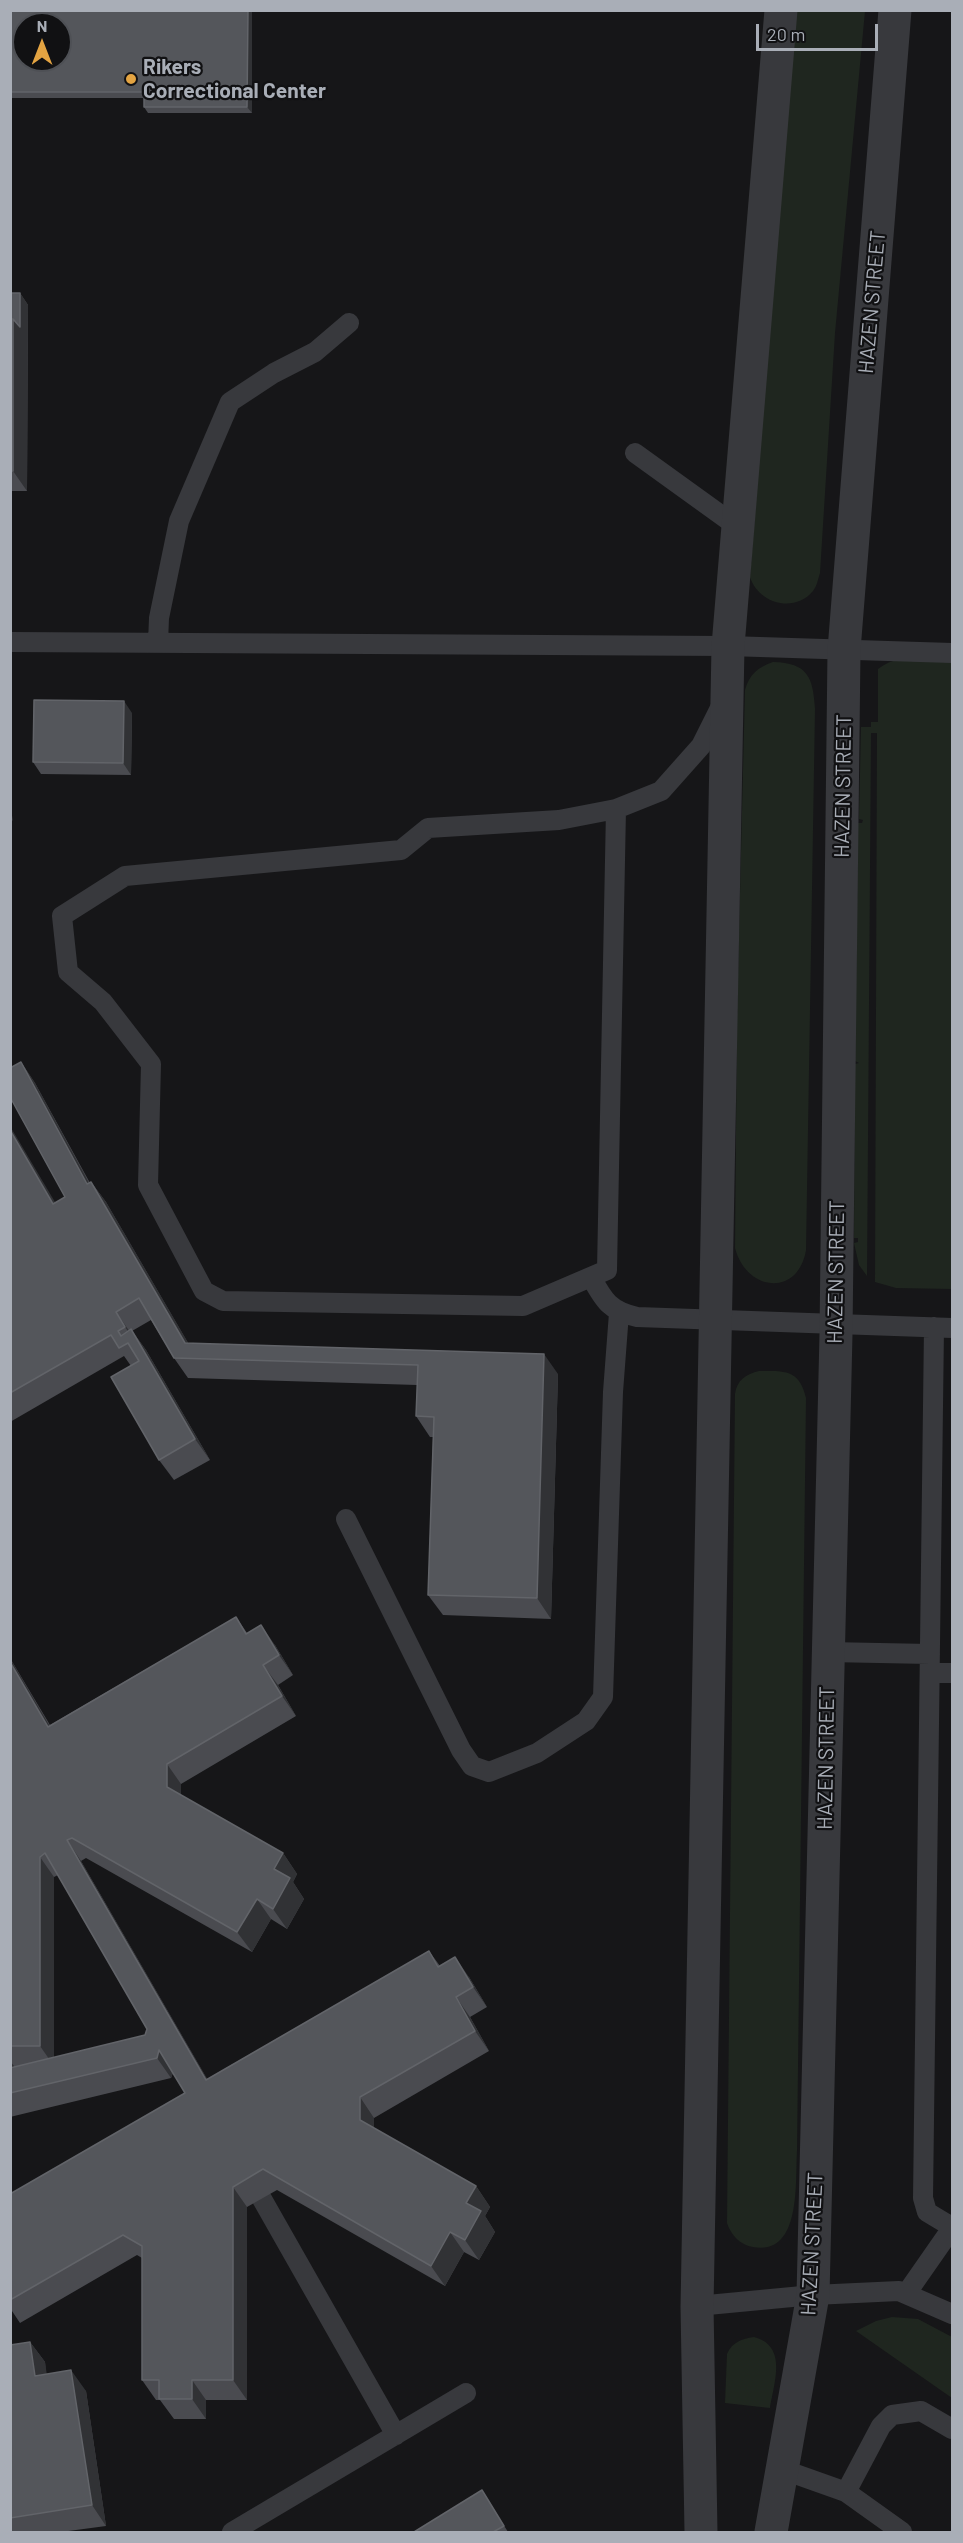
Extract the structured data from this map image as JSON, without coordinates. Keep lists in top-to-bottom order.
{
  "streets": {
    "street": ["HAZEN STREET"]
  },
  "places": ["Rikers Correctional Center"],
  "scale_bar": "20 m",
  "north": "top"
}
